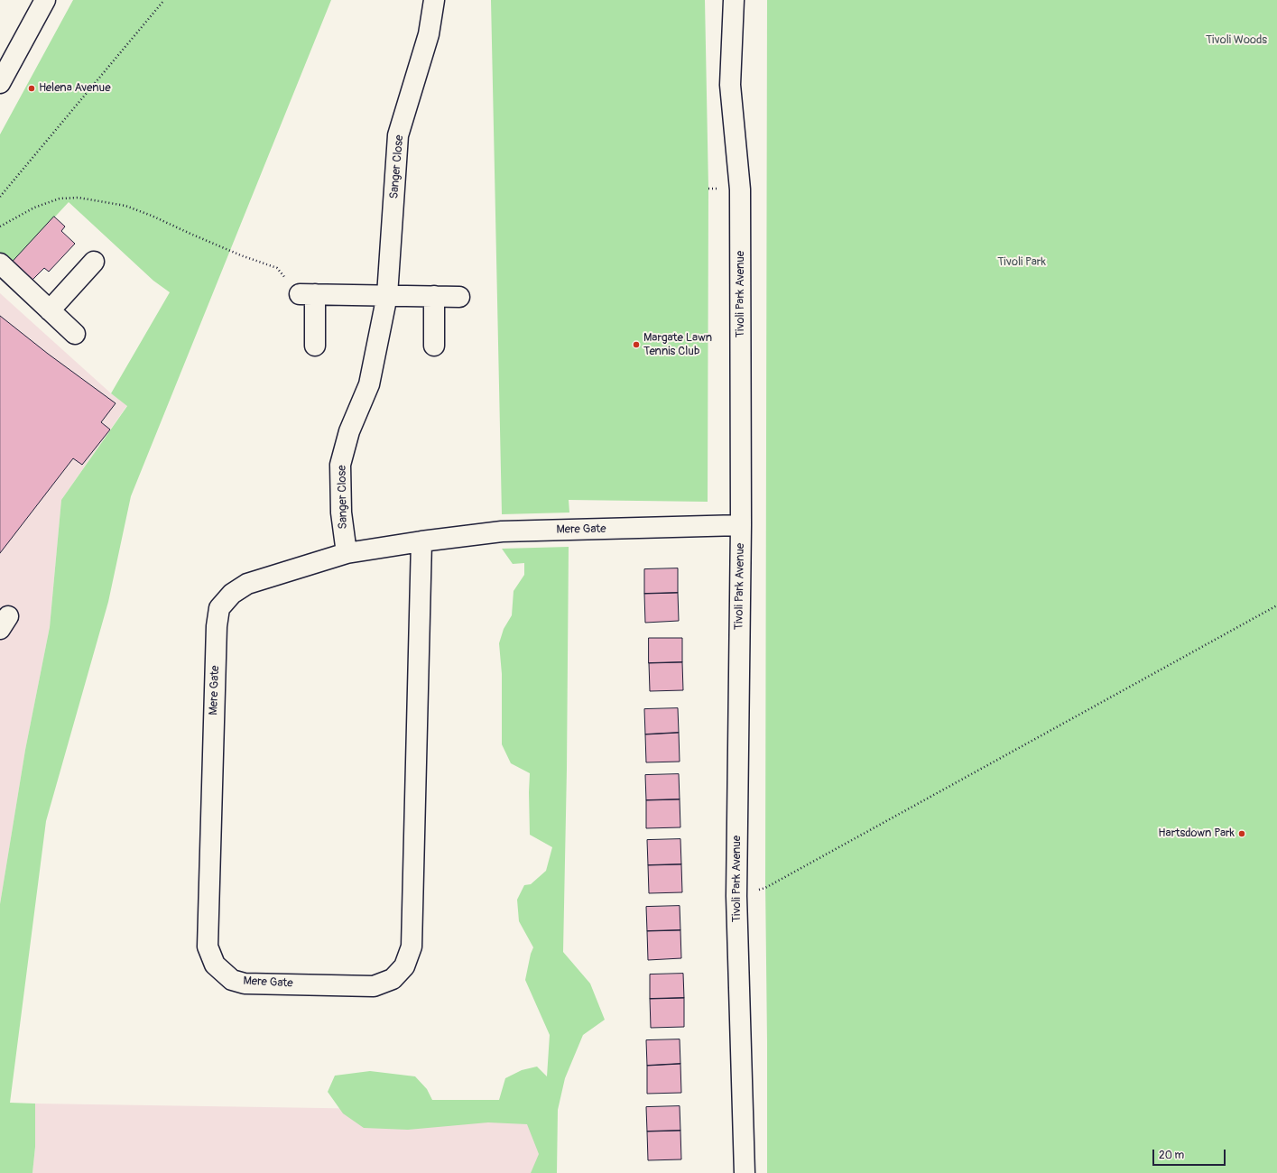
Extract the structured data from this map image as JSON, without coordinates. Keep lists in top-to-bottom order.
{
  "streets": {
    "street": ["Sanger Close", "Tivoli Park Avenue", "Mere Gate"]
  },
  "crossings": [
    ["Sanger Close", "Mere Gate"],
    ["Tivoli Park Avenue", "Mere Gate"]
  ],
  "parks": ["Tivoli Woods", "Tivoli Park"],
  "places": ["Helena Avenue", "Margate Lawn Tennis Club", "Hartsdown Park"],
  "scale_bar": "20 m"
}
